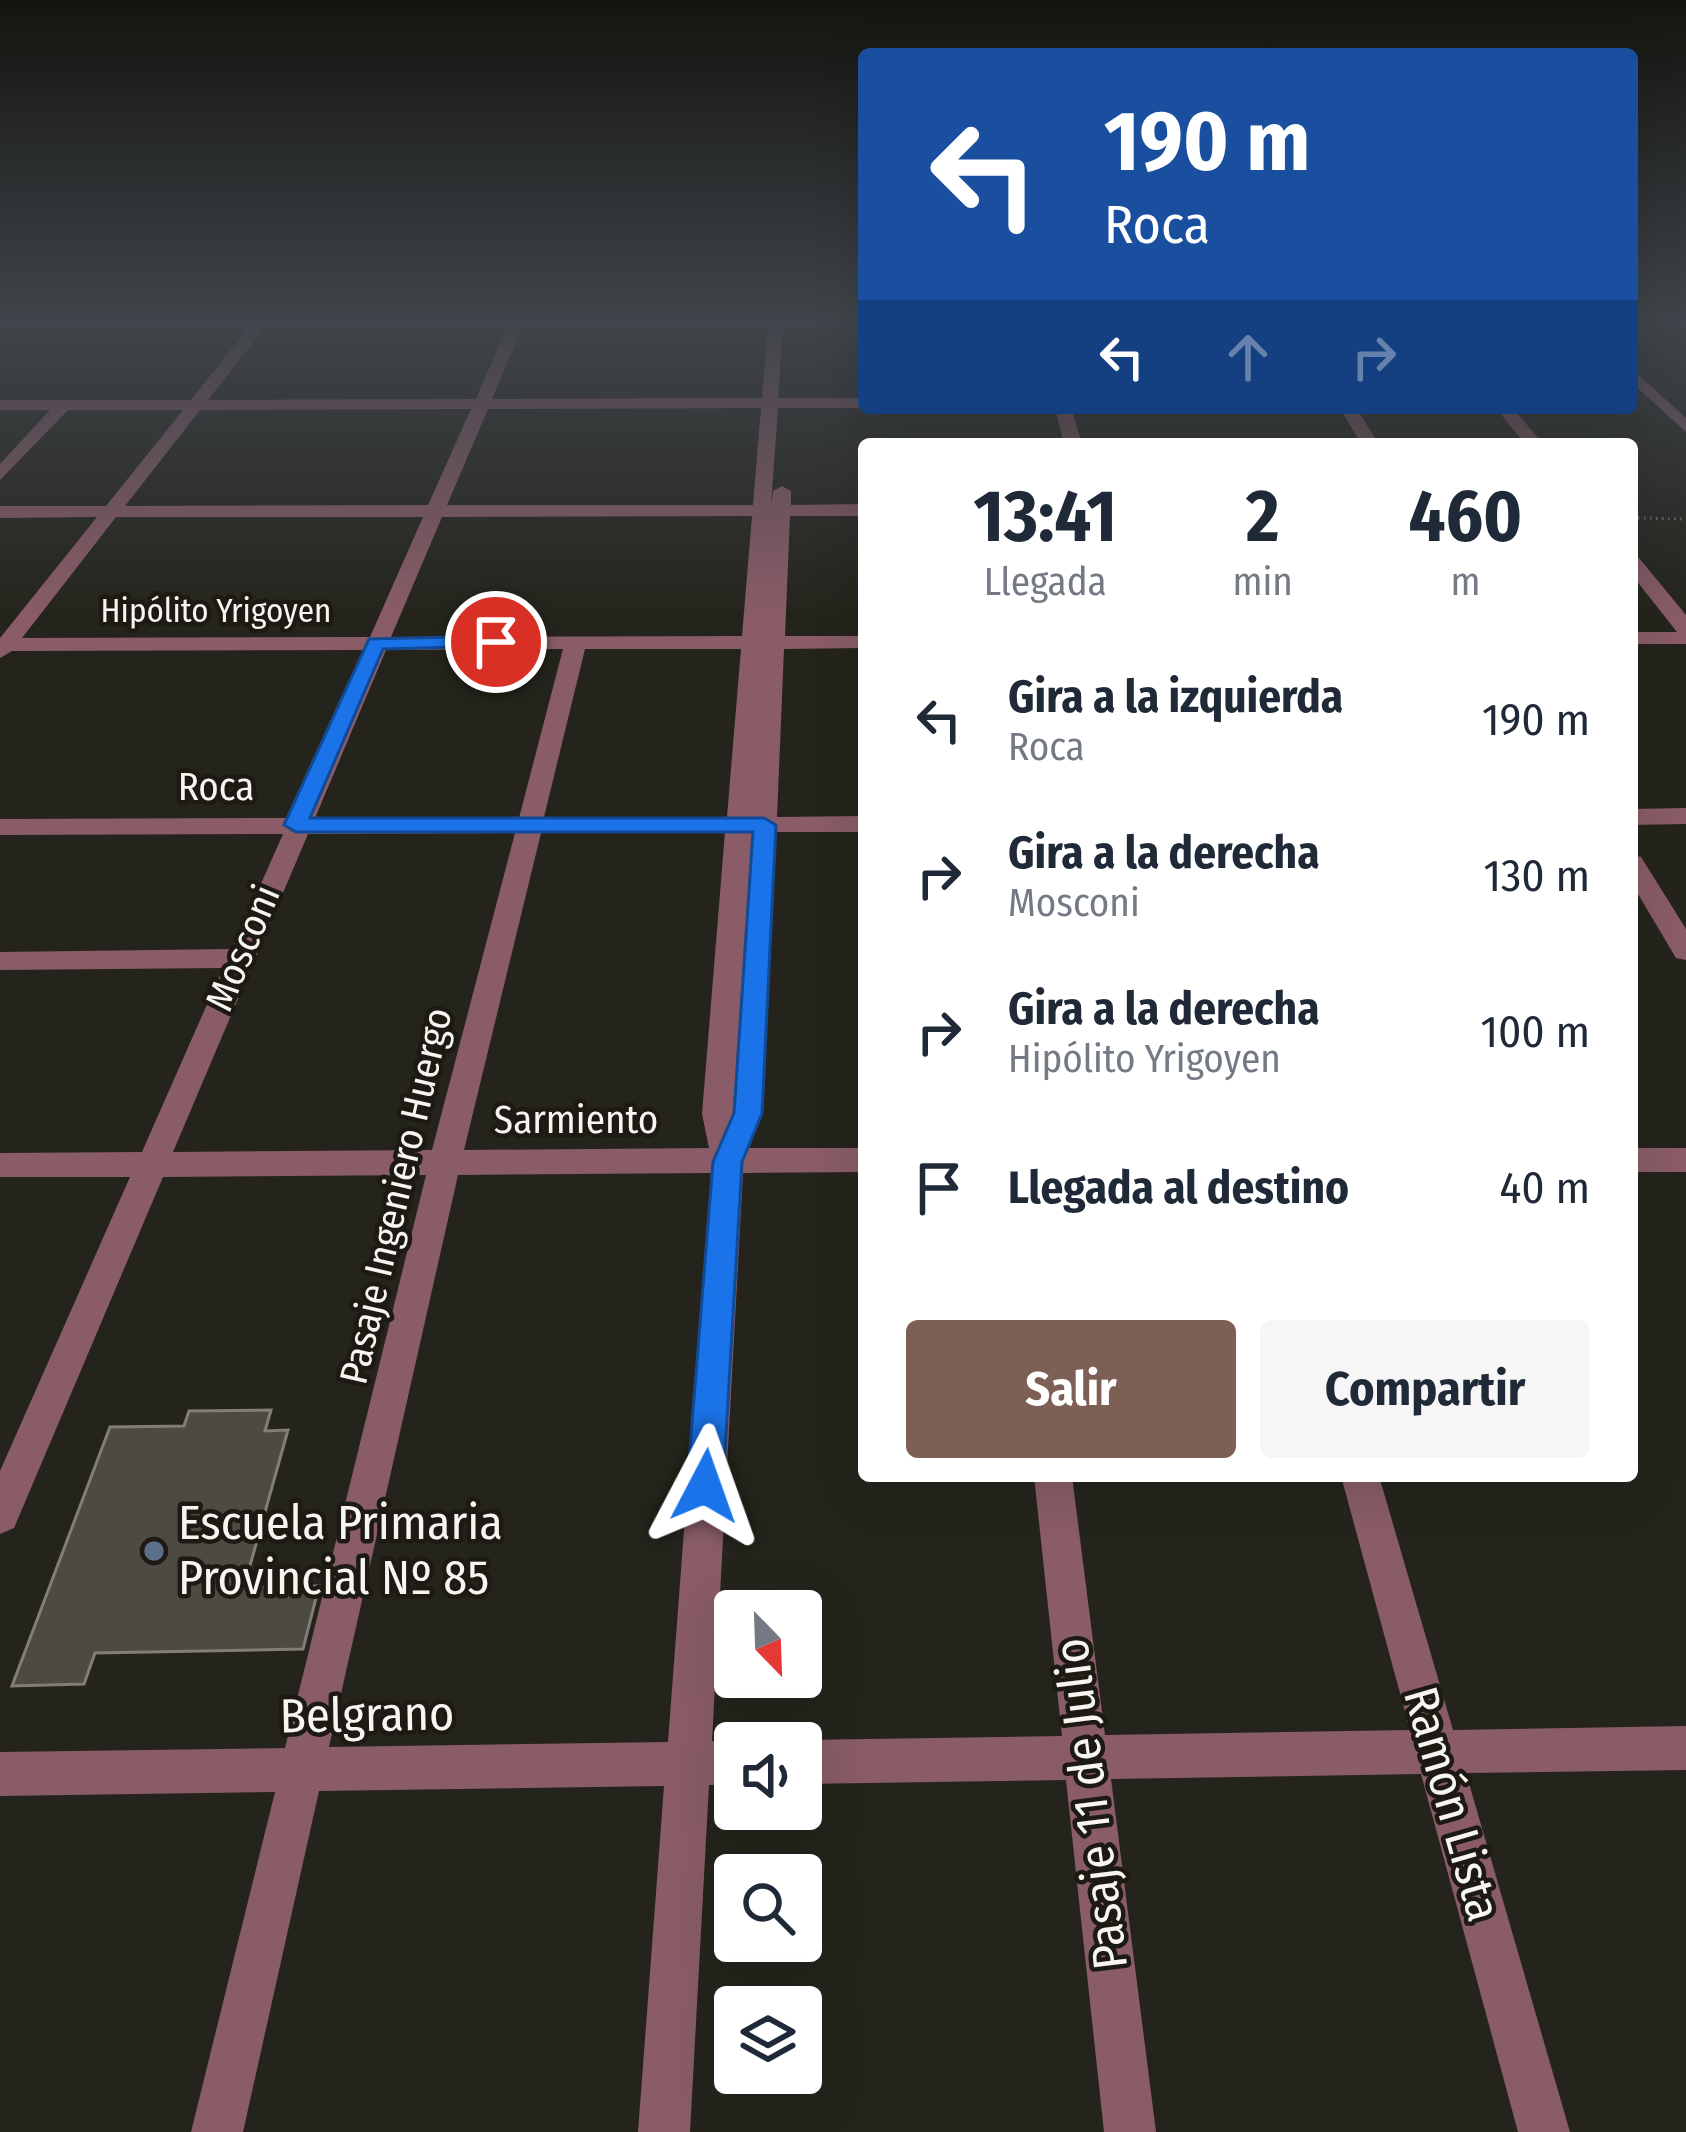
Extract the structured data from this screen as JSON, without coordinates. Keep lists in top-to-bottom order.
{
  "streets": {
    "street": [
      "Hipólito Yrigoyen",
      "Roca",
      "Mosconi",
      "Sarmiento",
      "Pasaje Ingeniero Huergo",
      "Belgrano",
      "Pasaje 11 de Julio",
      "Ramón Lista"
    ]
  },
  "crossings": [
    ["Hipólito Yrigoyen", "Mosconi"],
    ["Hipólito Yrigoyen", "Pasaje Ingeniero Huergo"],
    ["Roca", "Mosconi"],
    ["Roca", "Pasaje Ingeniero Huergo"],
    ["Mosconi", "Sarmiento"],
    ["Sarmiento", "Pasaje Ingeniero Huergo"],
    ["Pasaje Ingeniero Huergo", "Belgrano"]
  ],
  "places": ["Escuela Primaria Provincial Nº 85"],
  "north": "bottom right",
  "page": {
    "turn": ["190 m", "Roca"],
    "eta": [
      "13:41",
      "Llegada",
      "2",
      "min",
      "460",
      "m"
    ],
    "list": [
      {
        "name": "Gira a la izquierda",
        "note": "Roca",
        "value": "190 m"
      },
      {
        "name": "Gira a la derecha",
        "note": "Mosconi",
        "value": "130 m"
      },
      {
        "name": "Gira a la derecha",
        "note": "Hipólito Yrigoyen",
        "value": "100 m"
      },
      {
        "name": "Llegada al destino",
        "value": "40 m"
      }
    ],
    "buttons": ["Salir", "Compartir"]
  }
}
